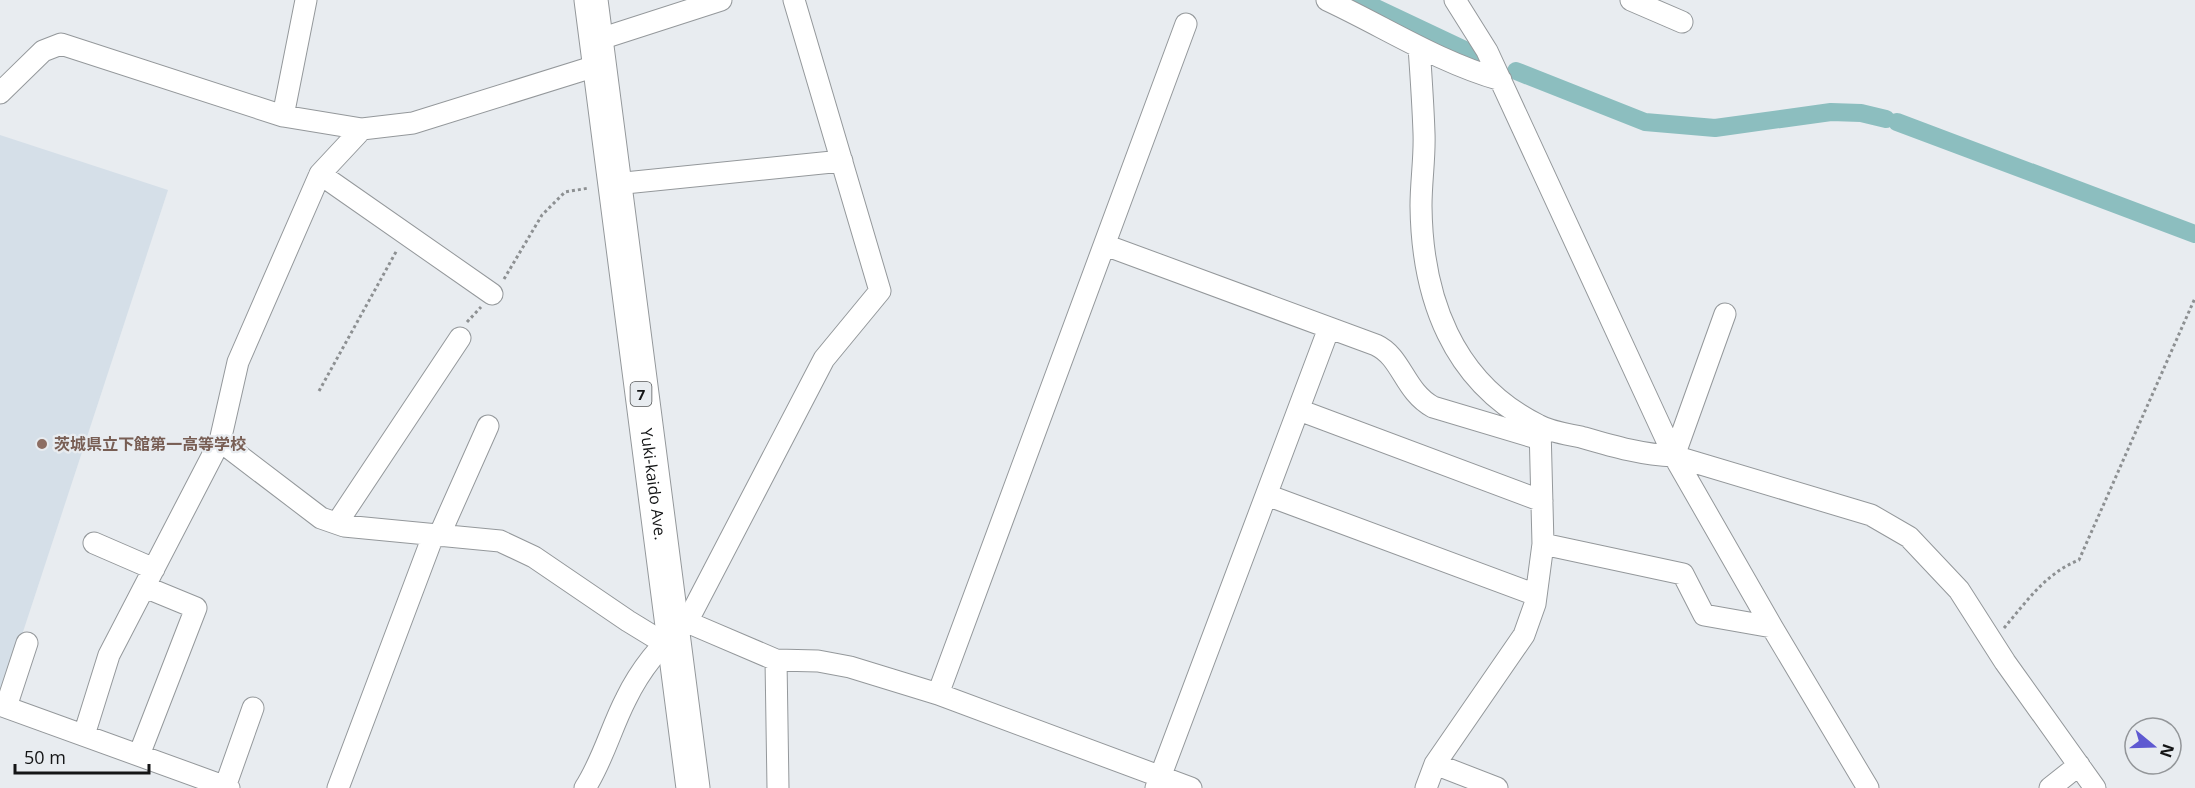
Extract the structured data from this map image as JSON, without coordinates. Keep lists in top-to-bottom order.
{
  "streets": {
    "main road": ["7", "Yuki-kaido Ave."]
  },
  "places": ["茨城県立下館第一高等学校"],
  "scale_bar": "50 m",
  "north": "right"
}
